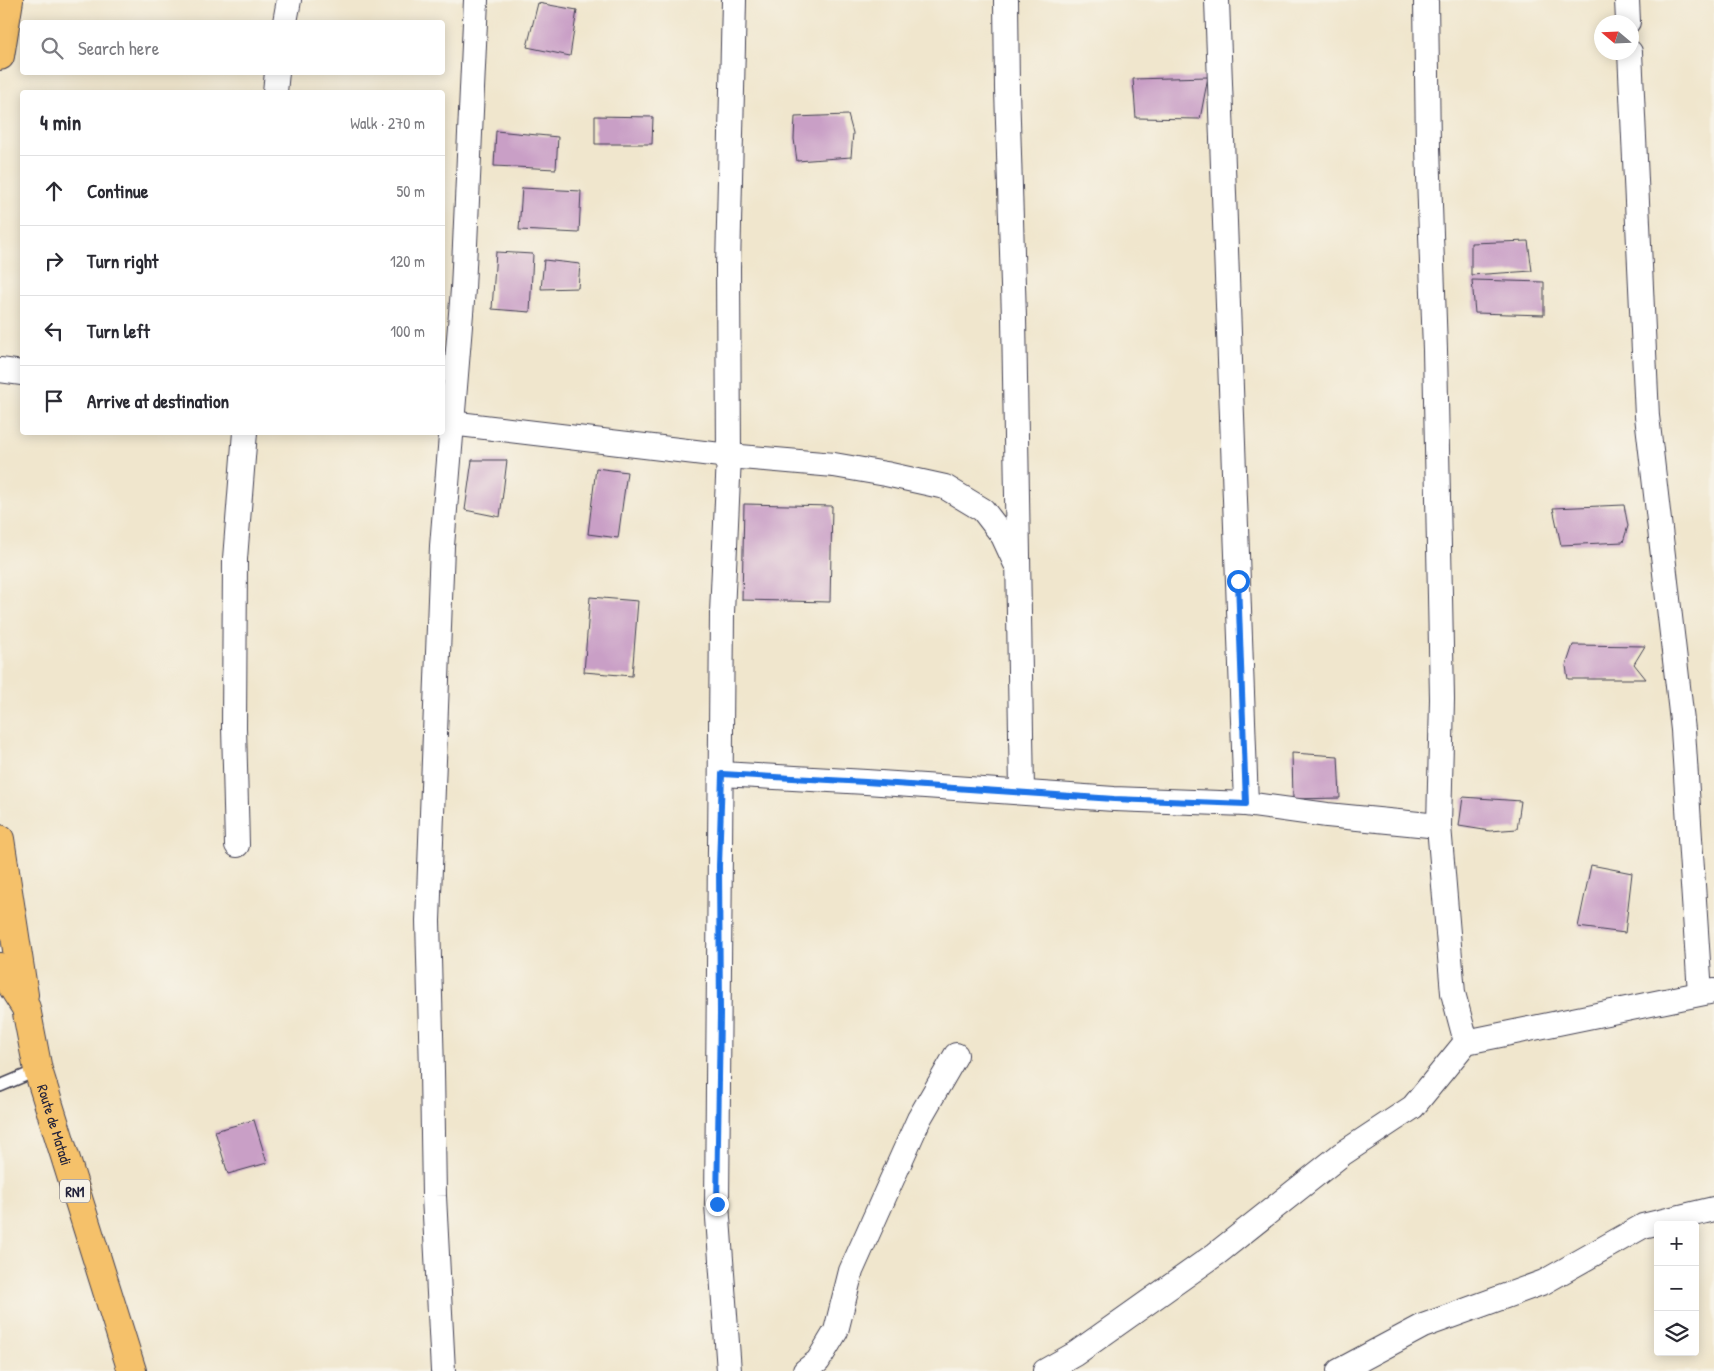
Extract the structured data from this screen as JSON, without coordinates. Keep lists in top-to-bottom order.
{
  "streets": {
    "highway": ["Route de Matadi", "RN1"]
  },
  "crossings": [
    ["Route de Matadi", "RN1"]
  ],
  "north": "left",
  "page": {
    "search": "Search here",
    "heading": ["4 min", "Walk · 270 m"],
    "list": [
      ["Continue", "50 m"],
      ["Turn right", "120 m"],
      ["Turn left", "100 m"],
      "Arrive at destination"
    ],
    "map_buttons": ["+", "−"]
  }
}
